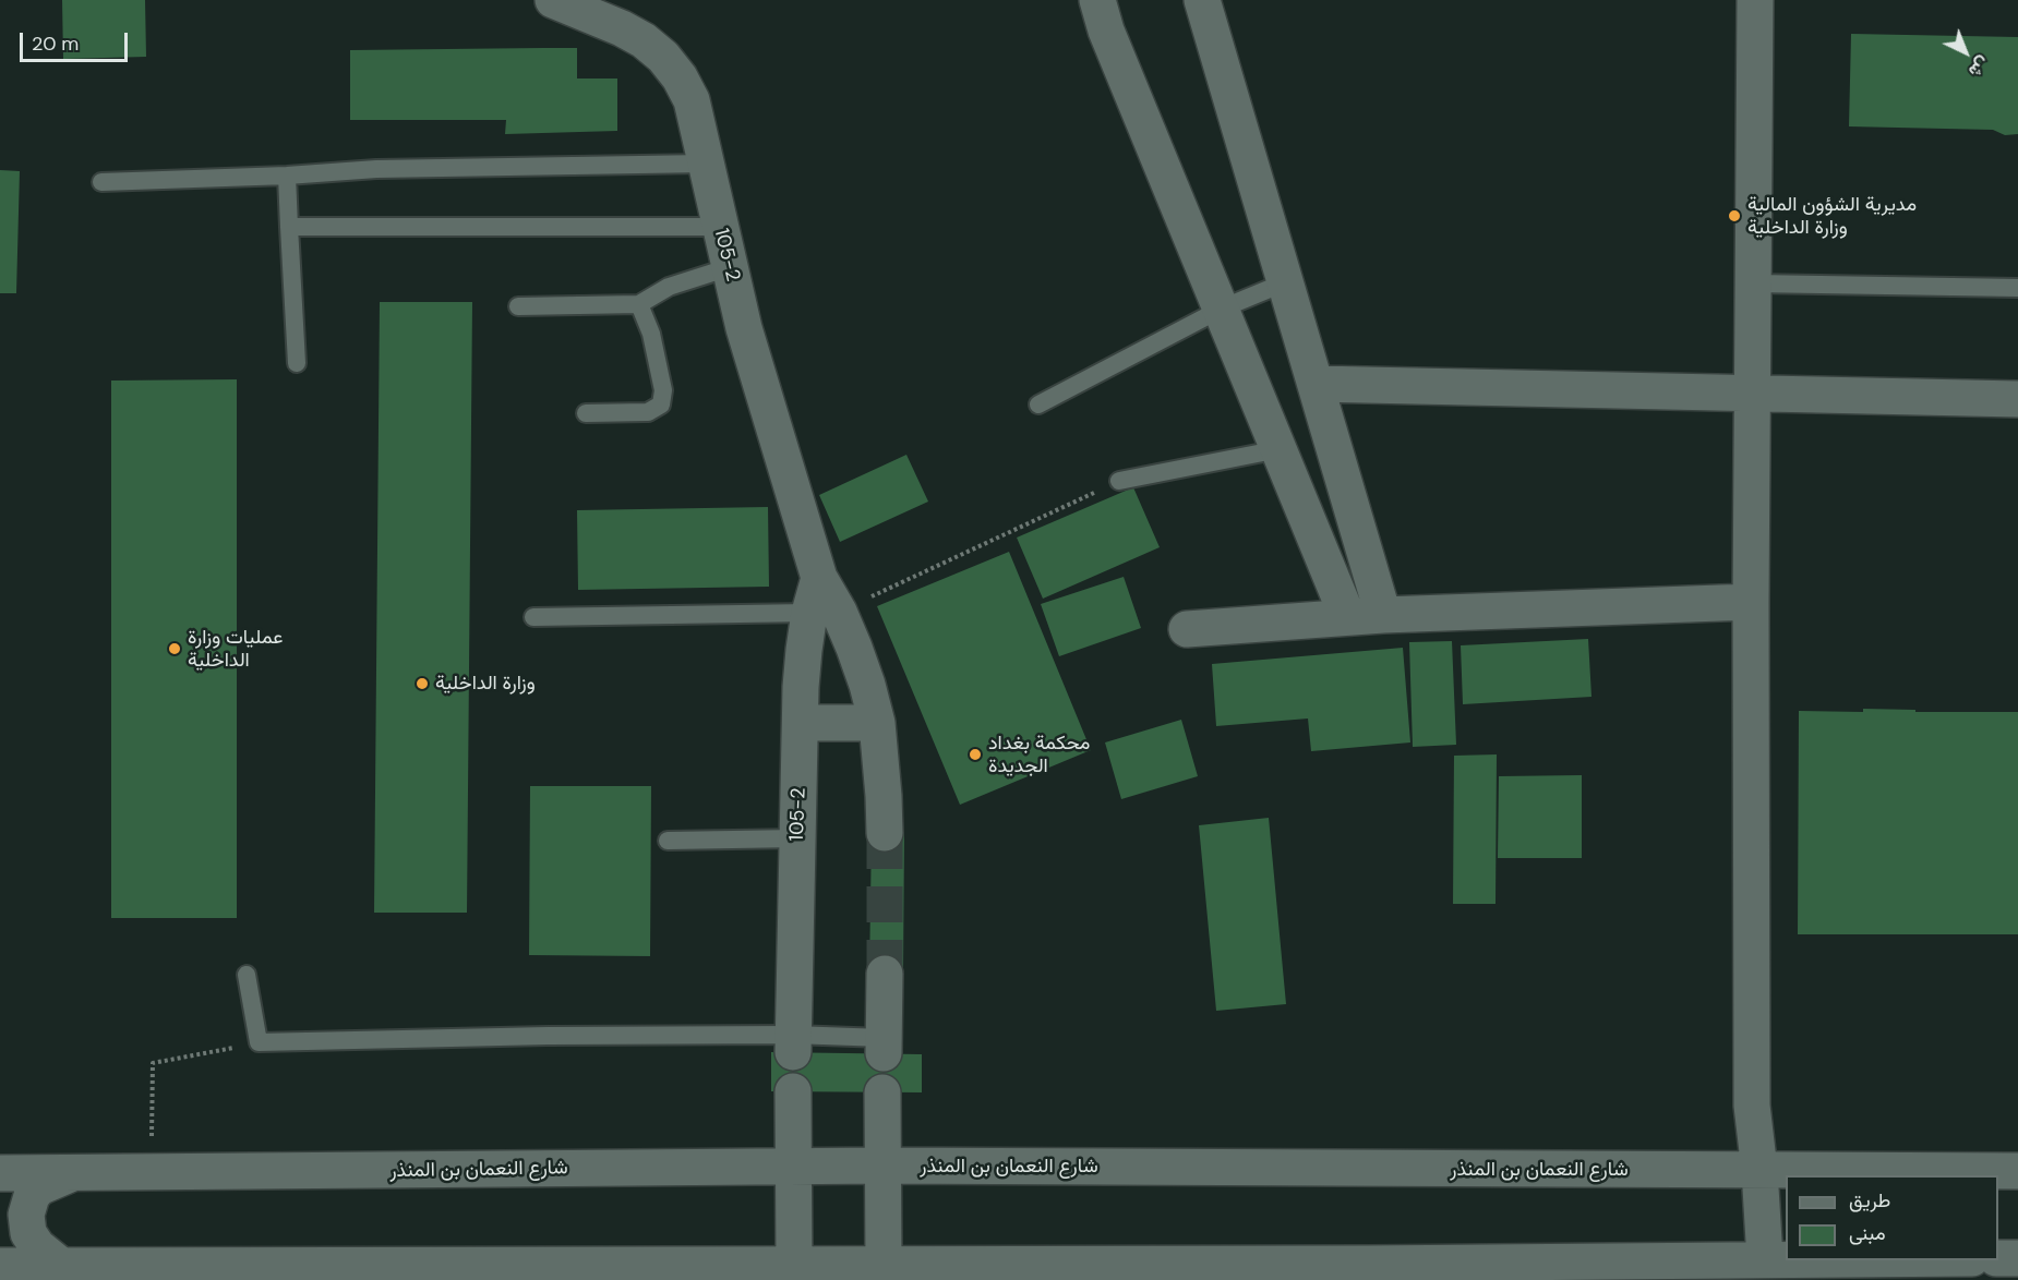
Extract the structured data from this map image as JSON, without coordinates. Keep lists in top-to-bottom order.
{
  "streets": {
    "street": ["105-2", "شارع النعمان بن المنذر"]
  },
  "places": [
    "مديرية الشؤون المالية وزارة الداخلية",
    "عمليات وزارة الداخلية",
    "وزارة الداخلية",
    "محكمة بغداد الجديدة"
  ],
  "legend": ["طريق", "مبنى"],
  "scale_bar": "20 m",
  "north": "bottom right"
}
